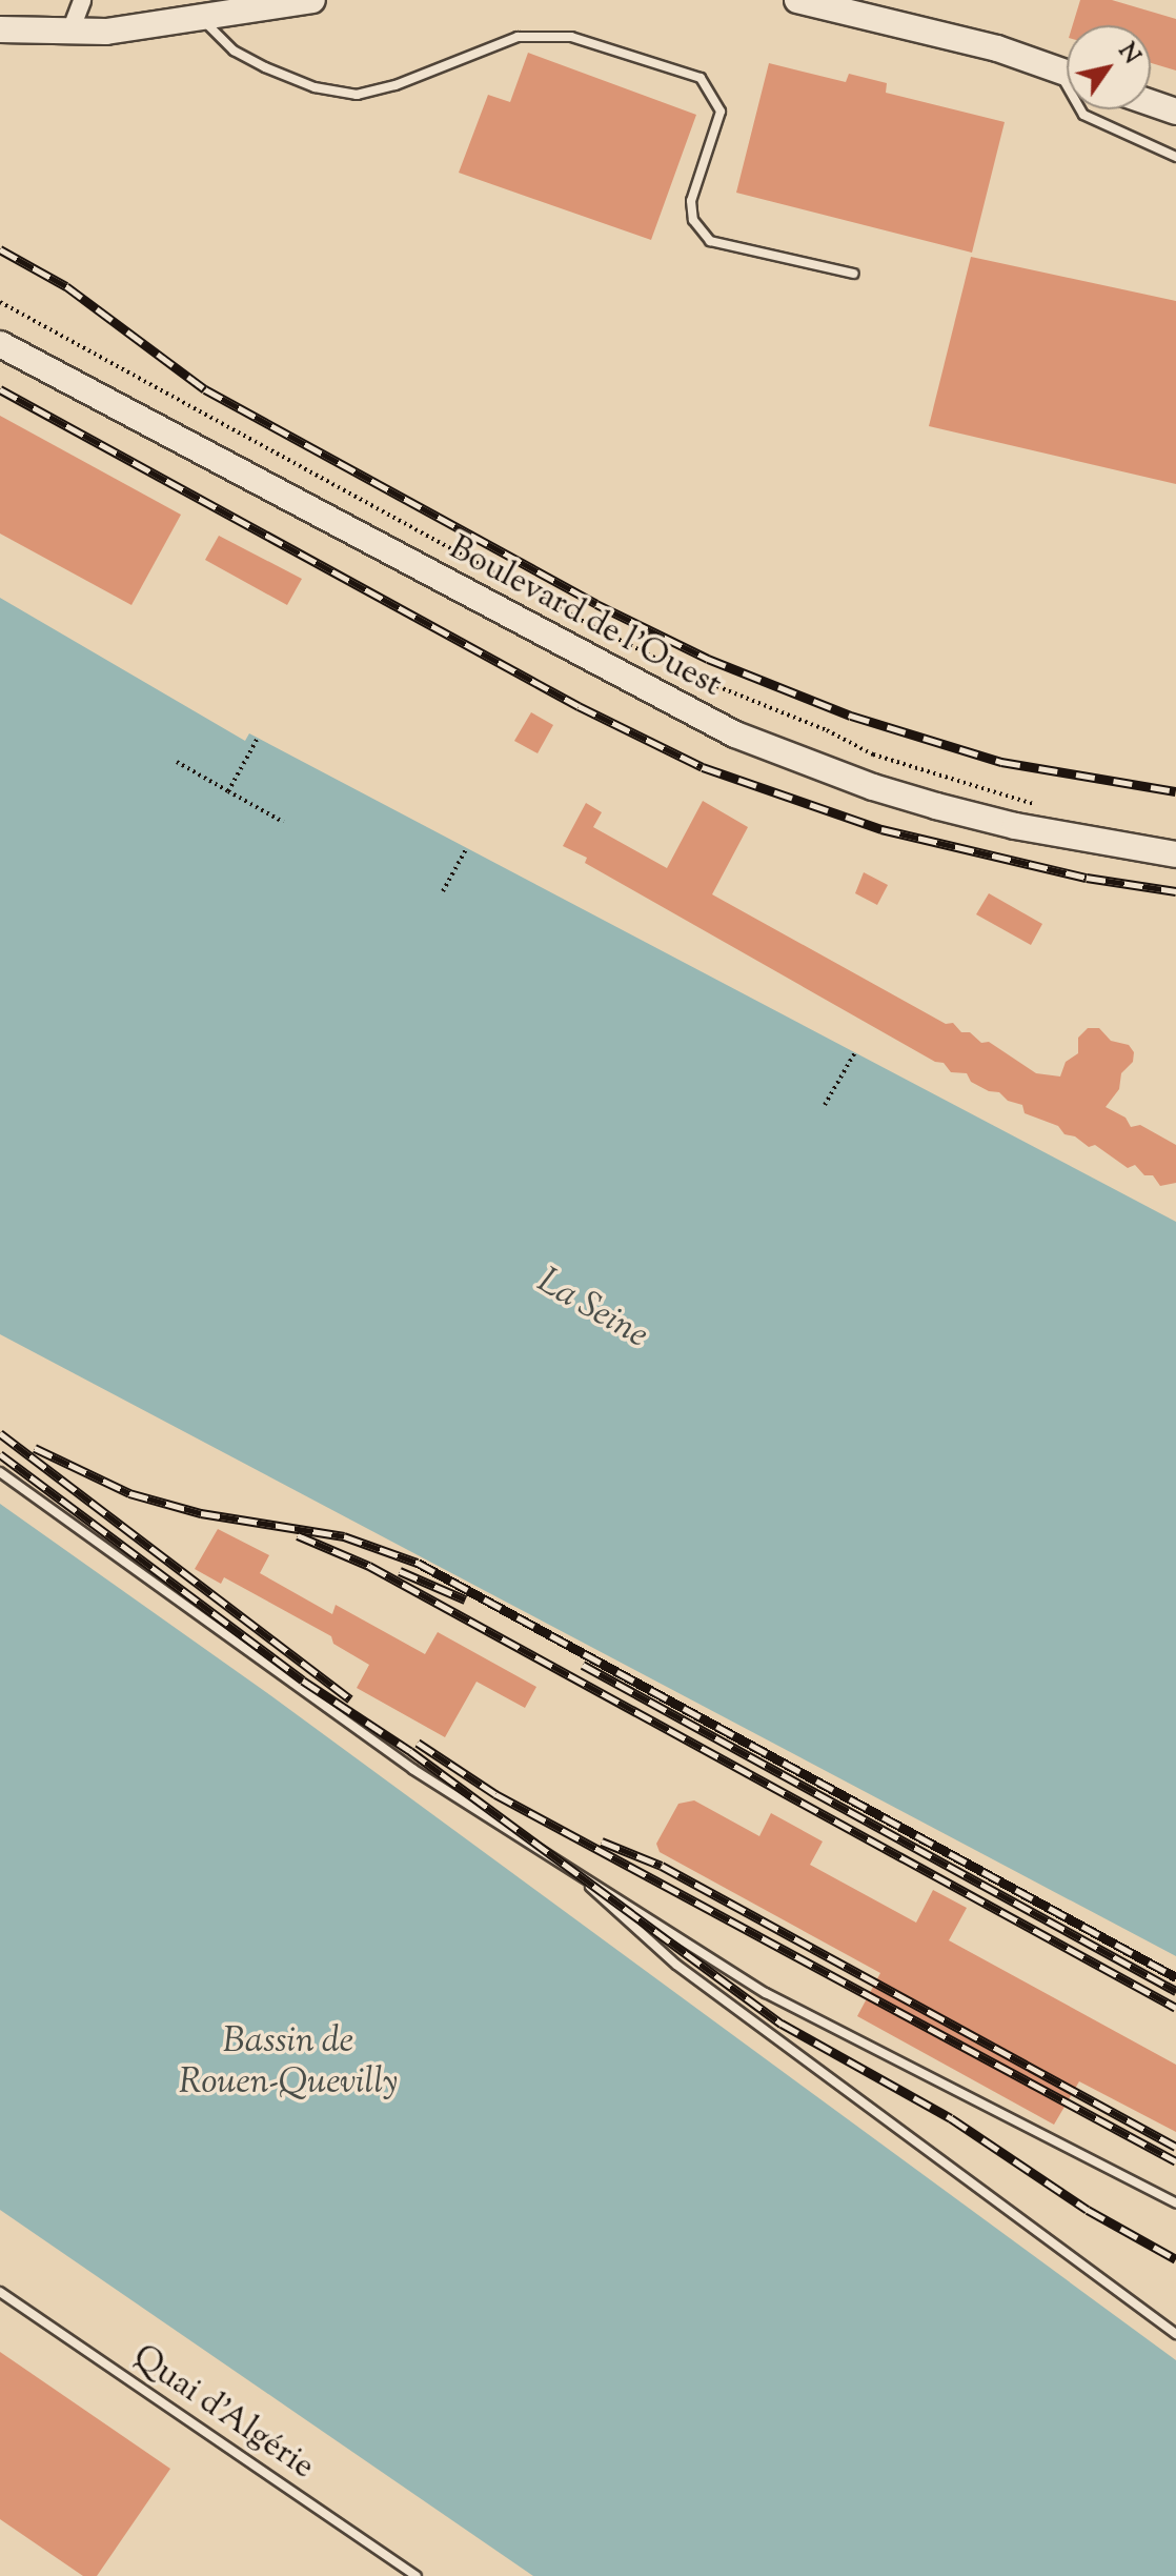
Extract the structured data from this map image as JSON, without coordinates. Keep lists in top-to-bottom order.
{
  "streets": {
    "main road": ["Boulevard de l'Ouest"],
    "lane": ["Quai d'Algérie"]
  },
  "water": ["La Seine", "Bassin de Rouen-Quevilly"],
  "north": "top right"
}
